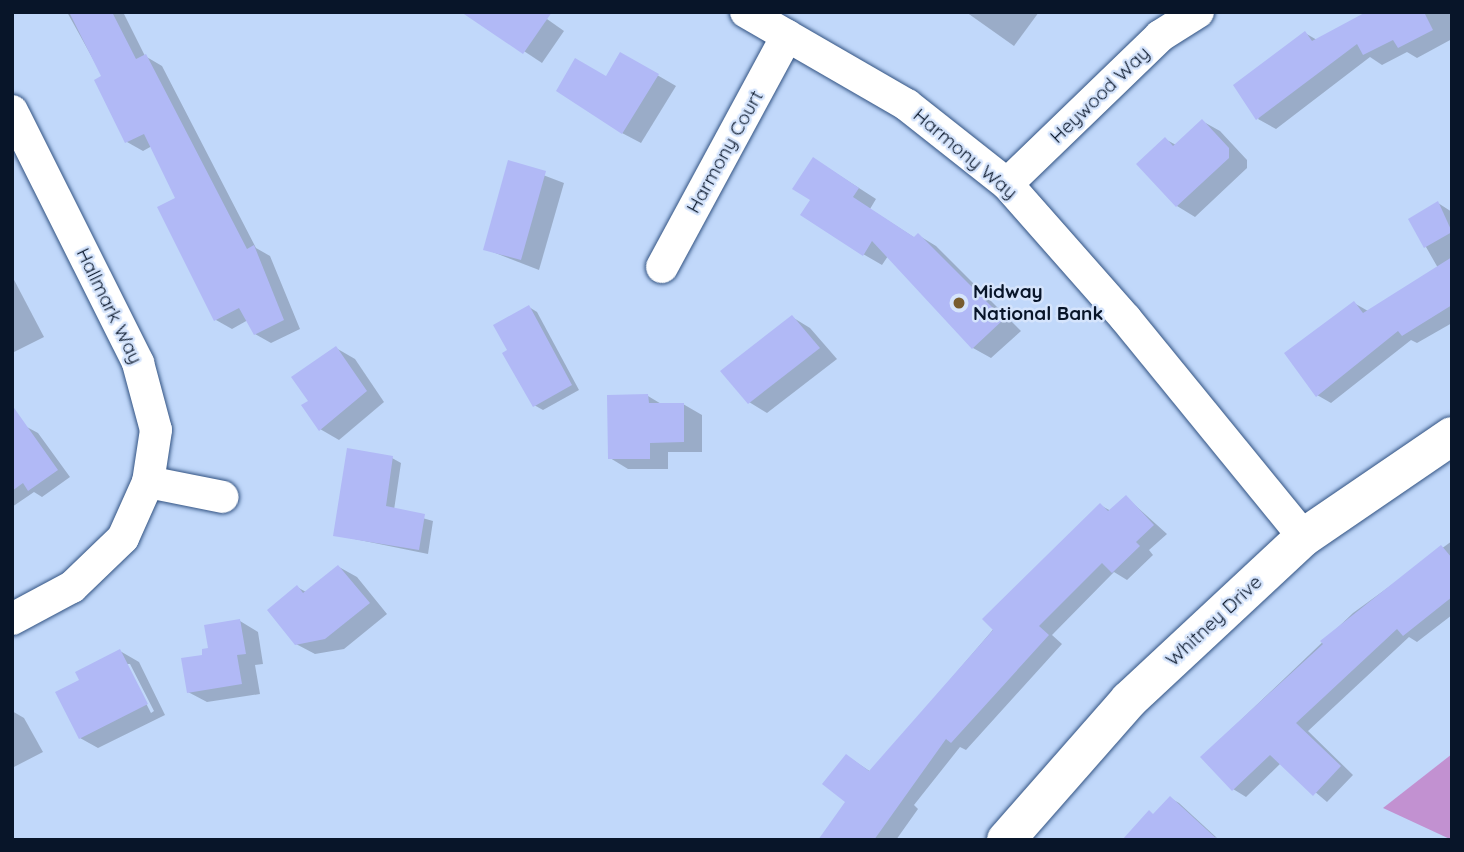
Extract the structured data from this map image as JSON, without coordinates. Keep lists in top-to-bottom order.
{
  "streets": {
    "street": [
      "Heywood Way",
      "Harmony Court",
      "Harmony Way",
      "Hallmark Way",
      "Whitney Drive"
    ]
  },
  "crossings": [
    ["Heywood Way", "Harmony Way"],
    ["Harmony Court", "Harmony Way"],
    ["Harmony Way", "Whitney Drive"]
  ],
  "places": ["Midway National Bank"]
}
